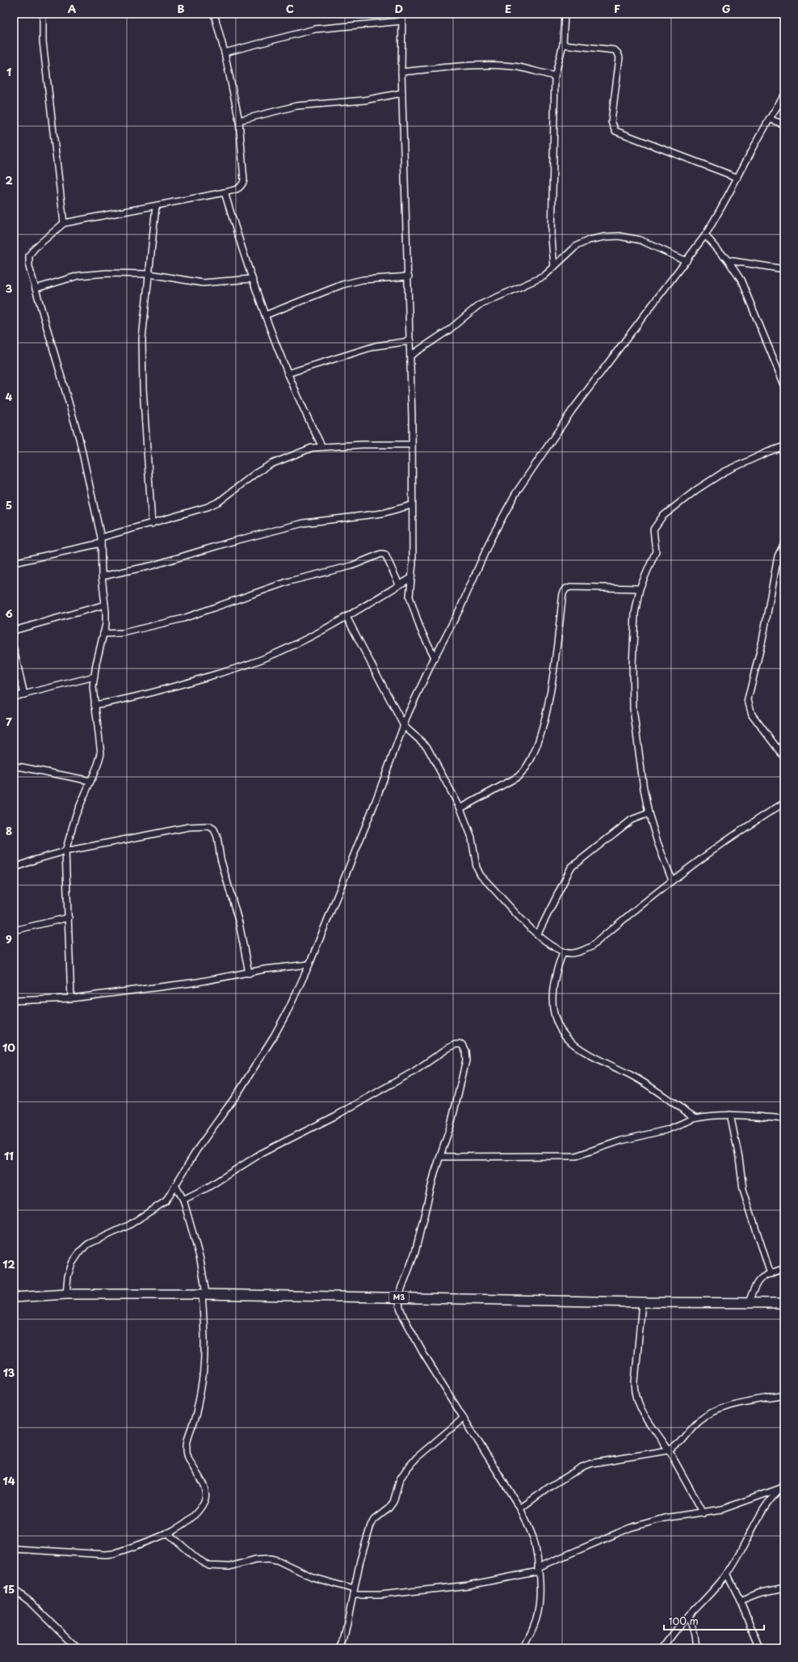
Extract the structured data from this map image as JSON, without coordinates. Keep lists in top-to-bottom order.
{
  "streets": {
    "main road": ["M3"]
  },
  "scale_bar": "100 m",
  "grid": {
    "columns": [
      "A",
      "B",
      "C",
      "D",
      "E",
      "F",
      "G"
    ],
    "rows": [
      "1",
      "2",
      "3",
      "4",
      "5",
      "6",
      "7",
      "8",
      "9",
      "10",
      "11",
      "12",
      "13",
      "14",
      "15"
    ]
  }
}
